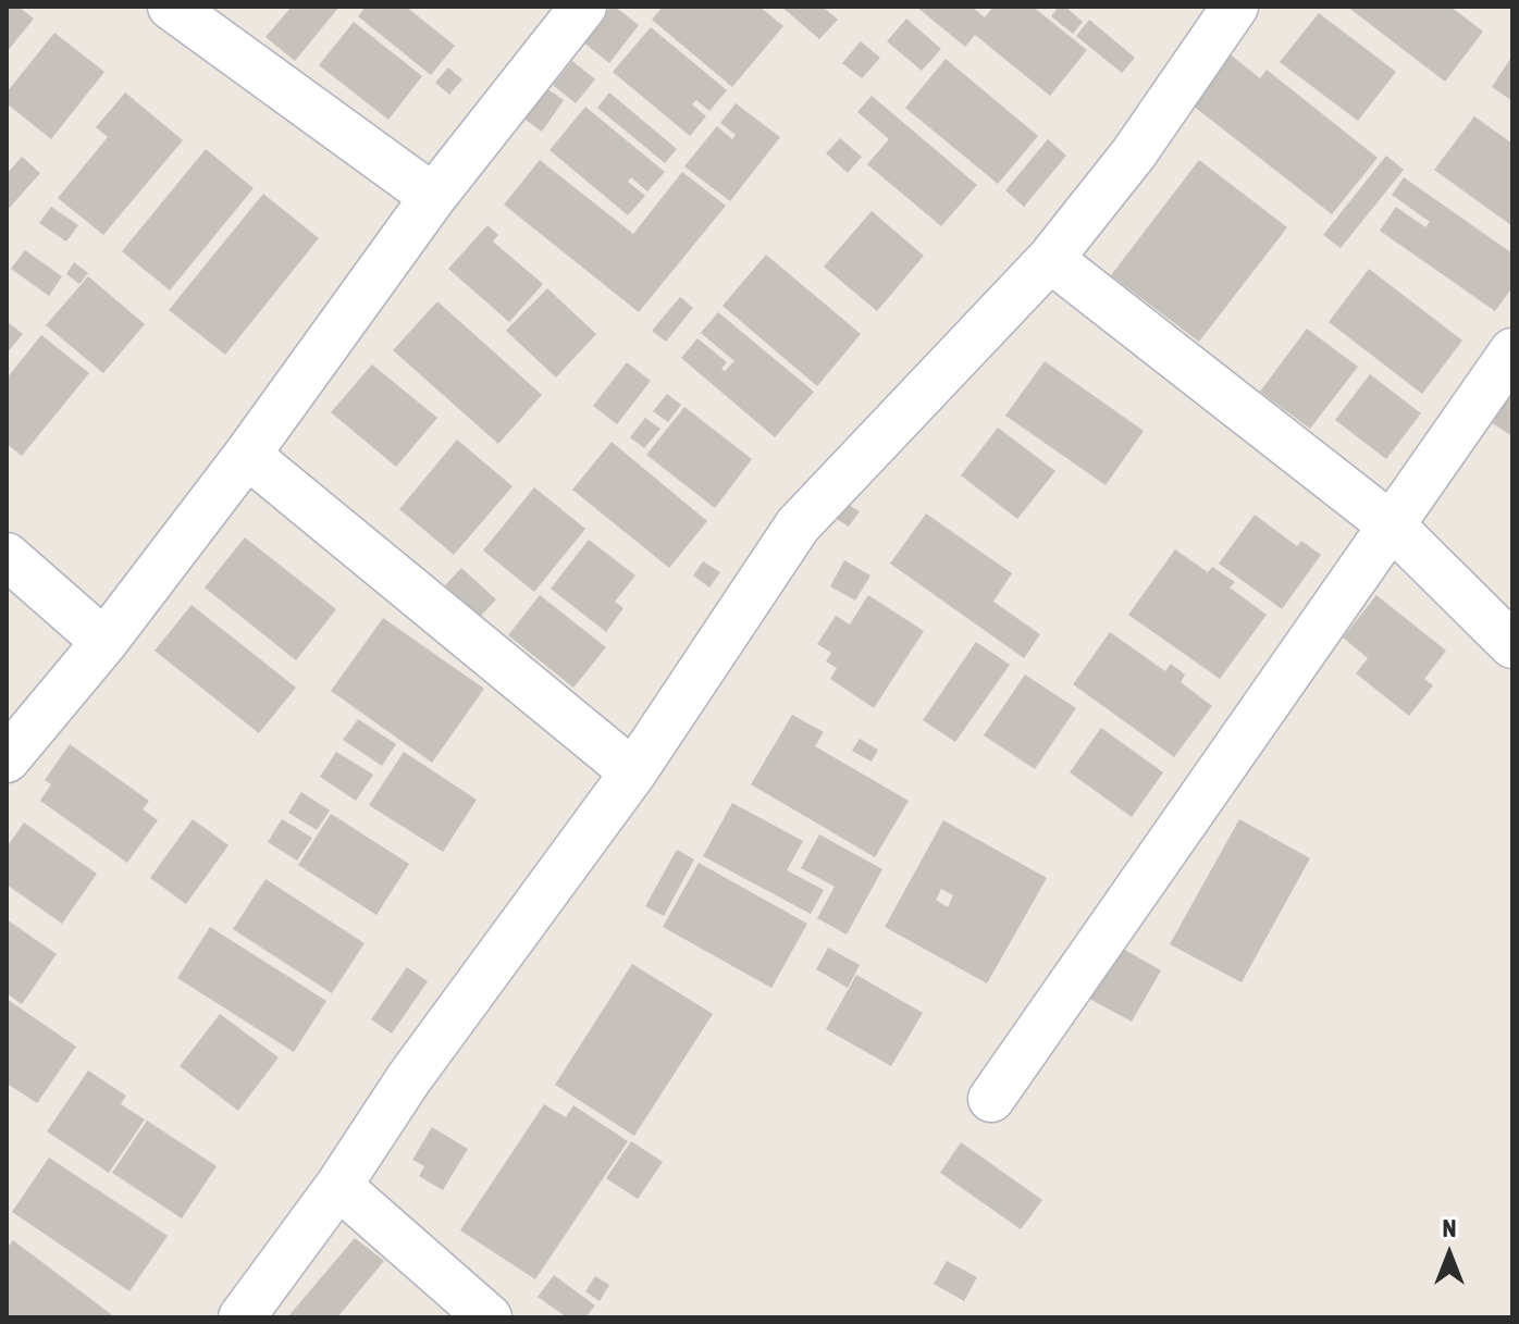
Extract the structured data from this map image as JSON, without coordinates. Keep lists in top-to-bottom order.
{
  "north": "top"
}
